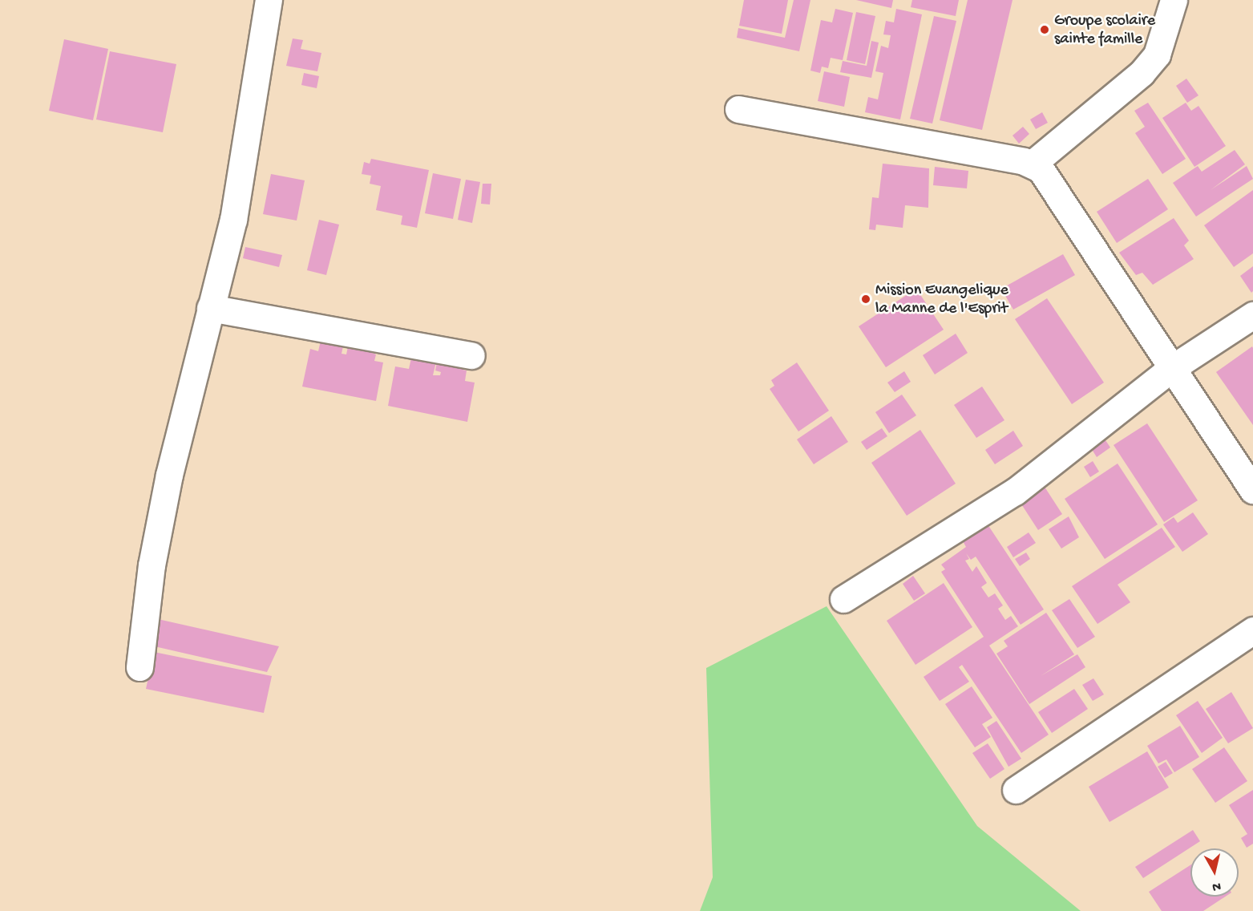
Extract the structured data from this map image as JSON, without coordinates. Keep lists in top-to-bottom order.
{
  "places": ["Groupe scolaire sainte famille", "Mission Evangelique la Manne de l'Esprit"],
  "north": "bottom"
}
